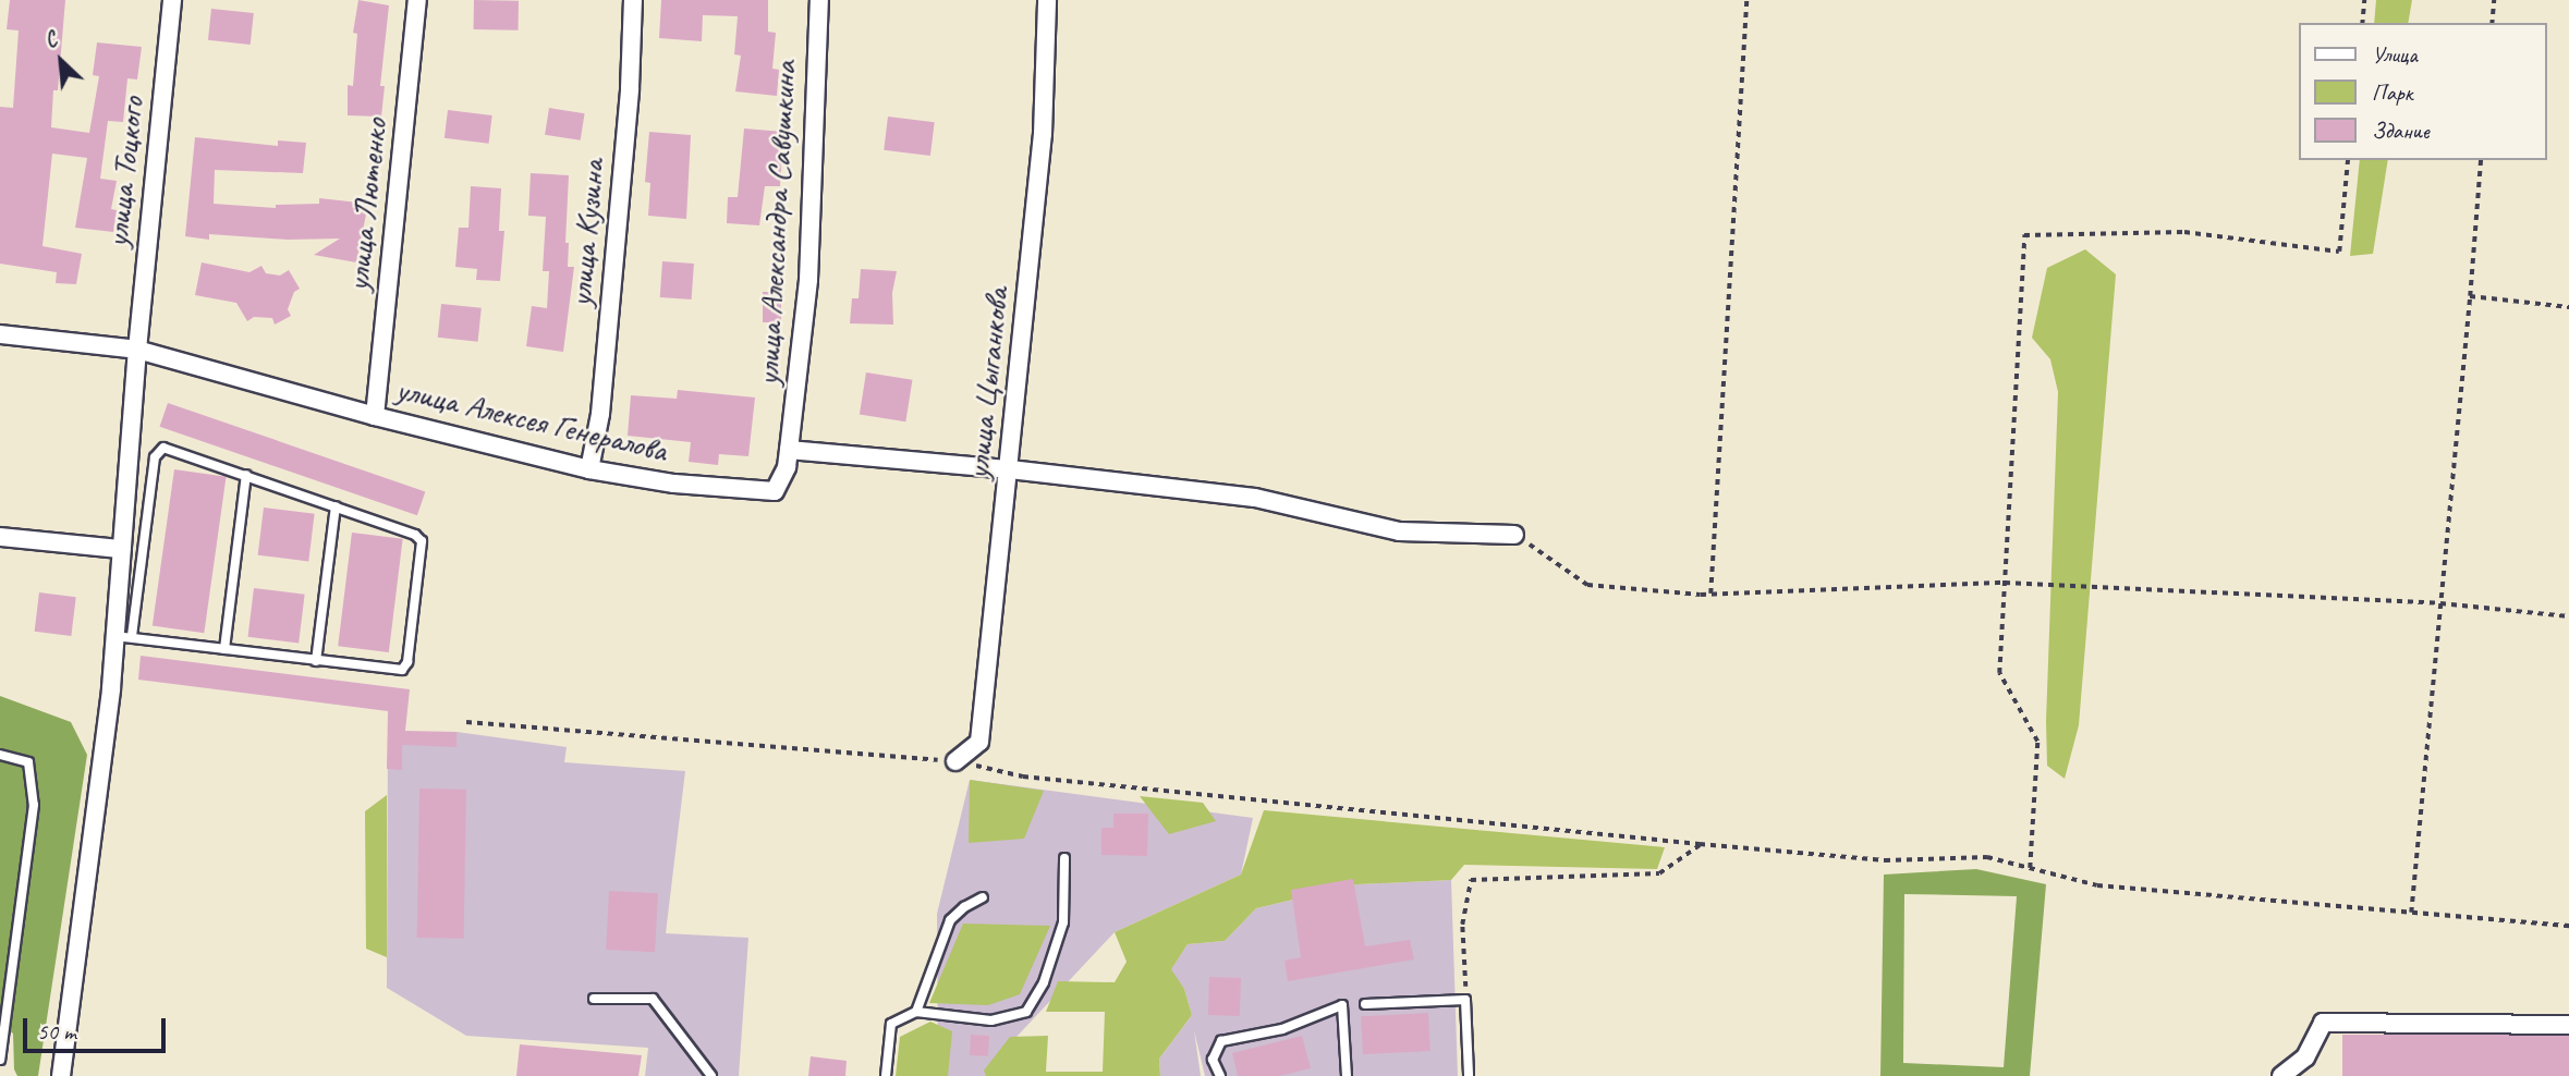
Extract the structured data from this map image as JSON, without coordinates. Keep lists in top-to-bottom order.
{
  "streets": {
    "street": [
      "улица Тоцкого",
      "улица Лютенко",
      "улица Александра Савушкина",
      "улица Кузина",
      "улица Цыганкова",
      "улица Алексея Генералова"
    ]
  },
  "crossings": [
    ["улица Тоцкого", "улица Алексея Генералова"],
    ["улица Лютенко", "улица Алексея Генералова"],
    ["улица Александра Савушкина", "улица Алексея Генералова"],
    ["улица Кузина", "улица Алексея Генералова"]
  ],
  "legend": ["Улица", "Парк", "Здание"],
  "scale_bar": "50 m",
  "north": "top left"
}
